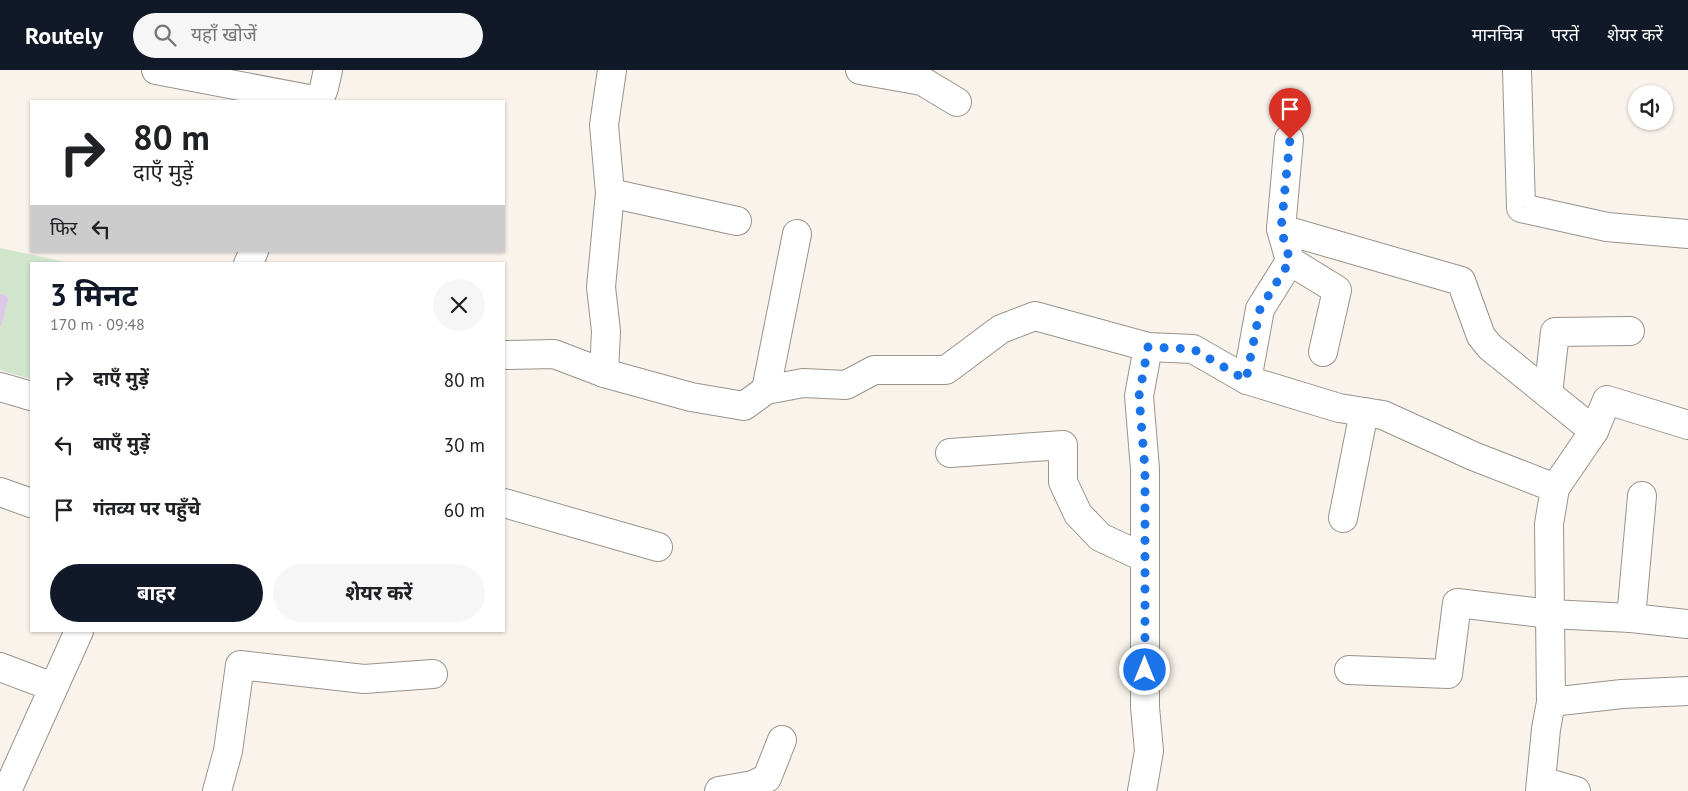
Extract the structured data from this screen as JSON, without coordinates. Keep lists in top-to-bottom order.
{
  "page": {
    "header": "Routely",
    "search": "यहाँ खोजें",
    "nav": ["मानचित्र", "परतें", "शेयर करें"],
    "turn": ["80 m", "दाएँ मुड़ें"],
    "then": "फिर",
    "heading": ["3 मिनट", "170 m · 09:48"],
    "list": [
      {
        "name": "दाएँ मुड़ें",
        "value": "80 m"
      },
      {
        "name": "बाएँ मुड़ें",
        "value": "30 m"
      },
      {
        "name": "गंतव्य पर पहुँचे",
        "value": "60 m"
      }
    ],
    "buttons": ["बाहर", "शेयर करें"]
  }
}
